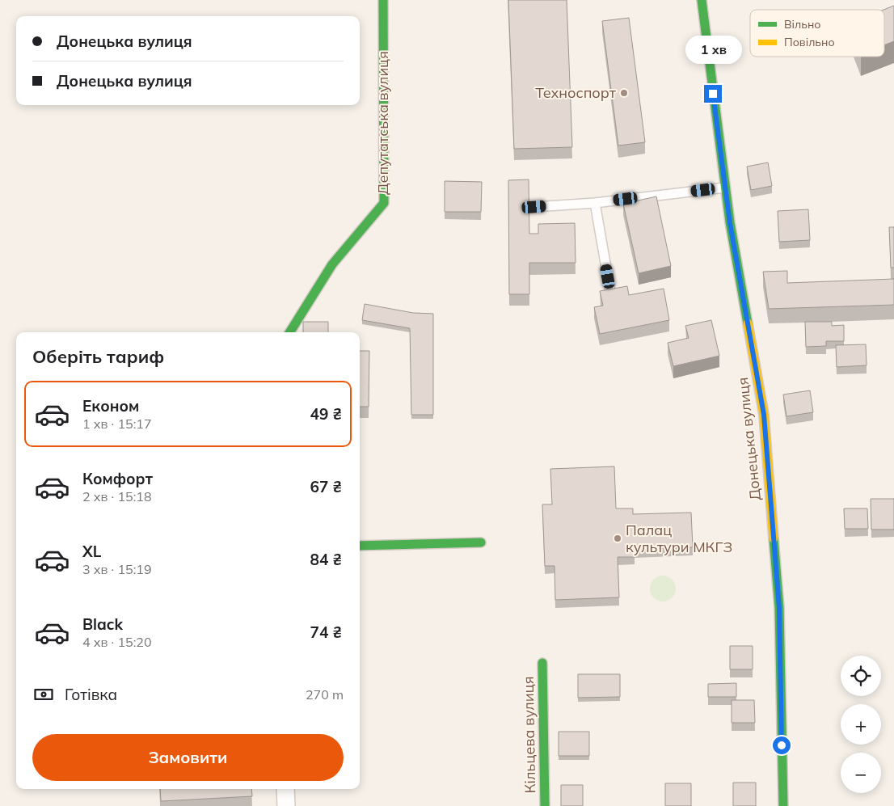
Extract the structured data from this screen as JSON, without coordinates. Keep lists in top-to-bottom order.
{
  "streets": {
    "street": ["Депутатська вулиця", "Донецька вулиця", "Кільцева вулиця"]
  },
  "places": ["Техноспорт", "Палац культури МКГЗ"],
  "legend": ["Вільно", "Повільно"],
  "page": {
    "banner": ["Донецька вулиця", "Донецька вулиця"],
    "bubble": "1 хв",
    "heading": "Оберіть тариф",
    "list": [
      {
        "name": "Економ",
        "note": "1 хв · 15:17",
        "value": "49 ₴"
      },
      {
        "name": "Комфорт",
        "note": "2 хв · 15:18",
        "value": "67 ₴"
      },
      {
        "name": "XL",
        "note": "3 хв · 15:19",
        "value": "84 ₴"
      },
      {
        "name": "Black",
        "note": "4 хв · 15:20",
        "value": "74 ₴"
      }
    ],
    "map_buttons": ["+", "−"],
    "pay": ["Готівка", "270 m"],
    "buttons": "Замовити"
  }
}
